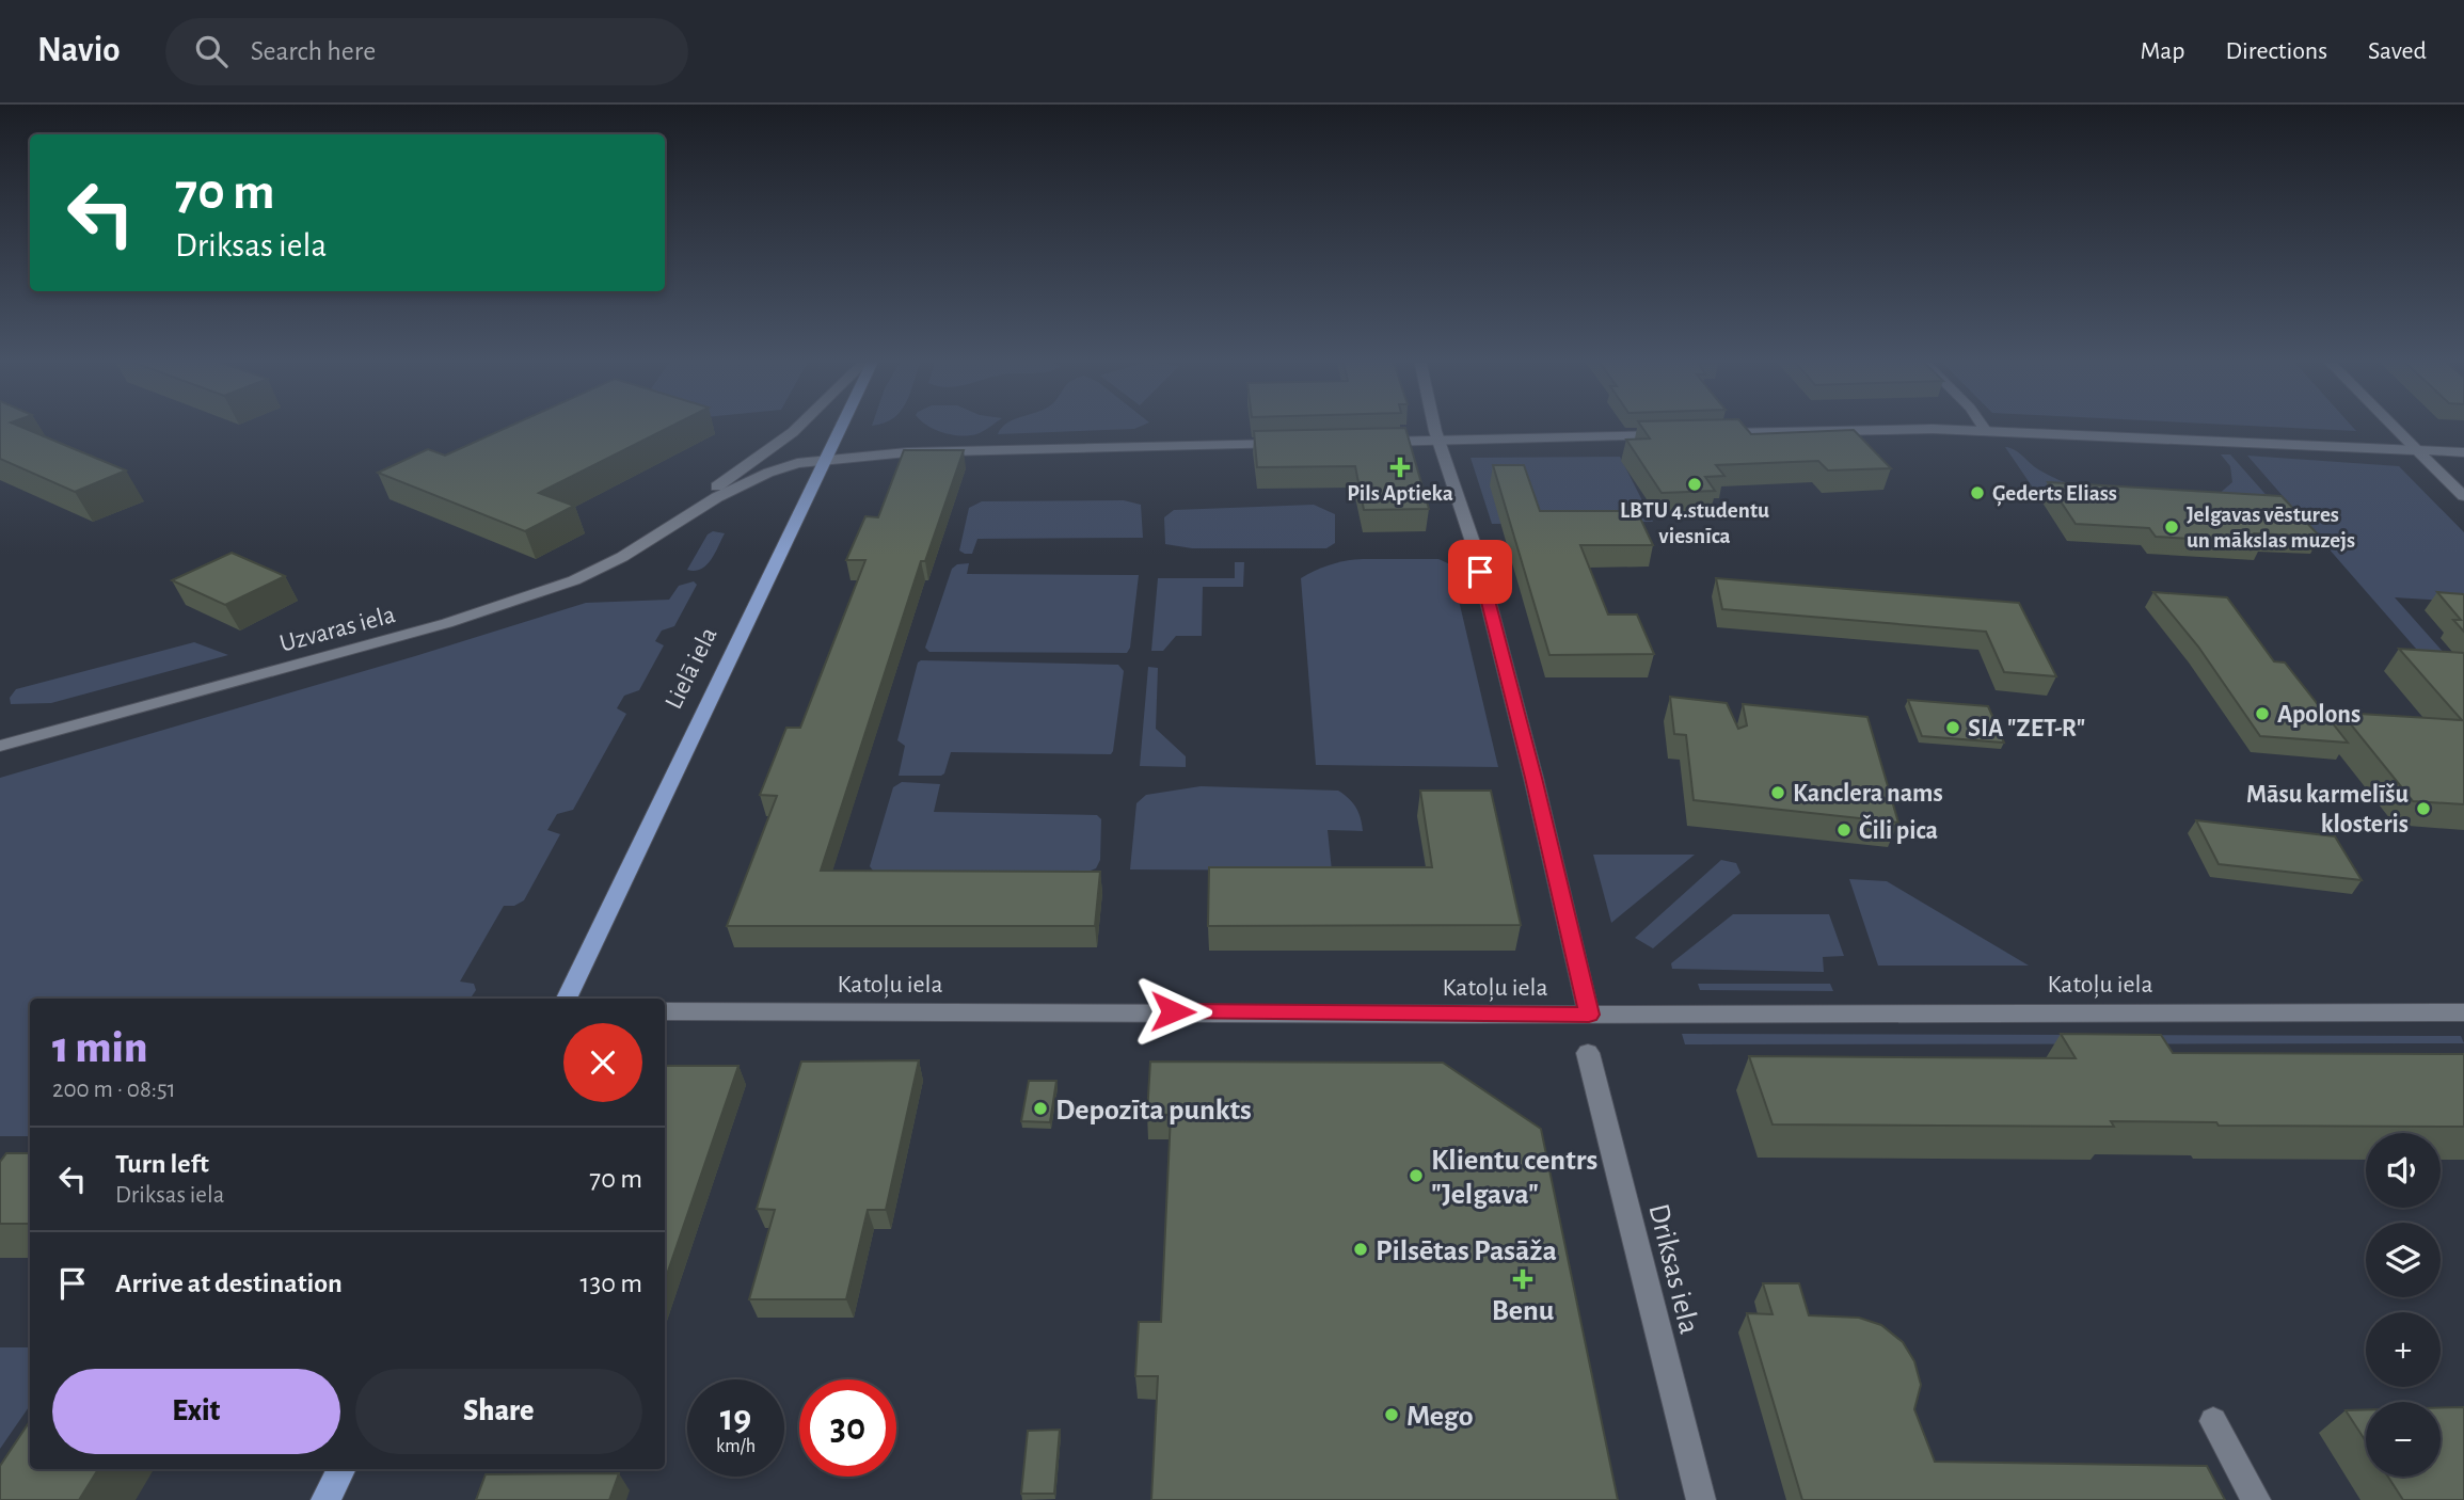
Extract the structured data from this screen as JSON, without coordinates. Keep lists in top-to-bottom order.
{
  "streets": {
    "main road": ["Lielā iela"],
    "street": ["Uzvaras iela", "Katoļu iela", "Driksas iela"]
  },
  "crossings": [
    ["Uzvaras iela", "Lielā iela"]
  ],
  "places": {
    "health": ["Pils Aptieka", "Benu"],
    "other": [
      "LBTU 4.studentu viesnīca",
      "Ģederts Eliass",
      "Jelgavas vēstures un mākslas muzejs",
      "Apolons",
      "SIA \"ZET-R\"",
      "Kanclera nams",
      "Māsu karmelīšu klosteris",
      "Čili pica",
      "Depozīta punkts",
      "Klientu centrs \"Jelgava\"",
      "Pilsētas Pasāža",
      "Mego"
    ]
  },
  "page": {
    "header": "Navio",
    "search": "Search here",
    "nav": ["Map", "Directions", "Saved"],
    "turn": ["70 m", "Driksas iela"],
    "heading": ["1 min", "200 m · 08:51"],
    "list": [
      {
        "name": "Turn left",
        "note": "Driksas iela",
        "value": "70 m"
      },
      {
        "name": "Arrive at destination",
        "value": "130 m"
      }
    ],
    "map_buttons": ["+", "−"],
    "buttons": ["Exit", "Share"],
    "speed": "19 km/h",
    "limit": "30"
  }
}
